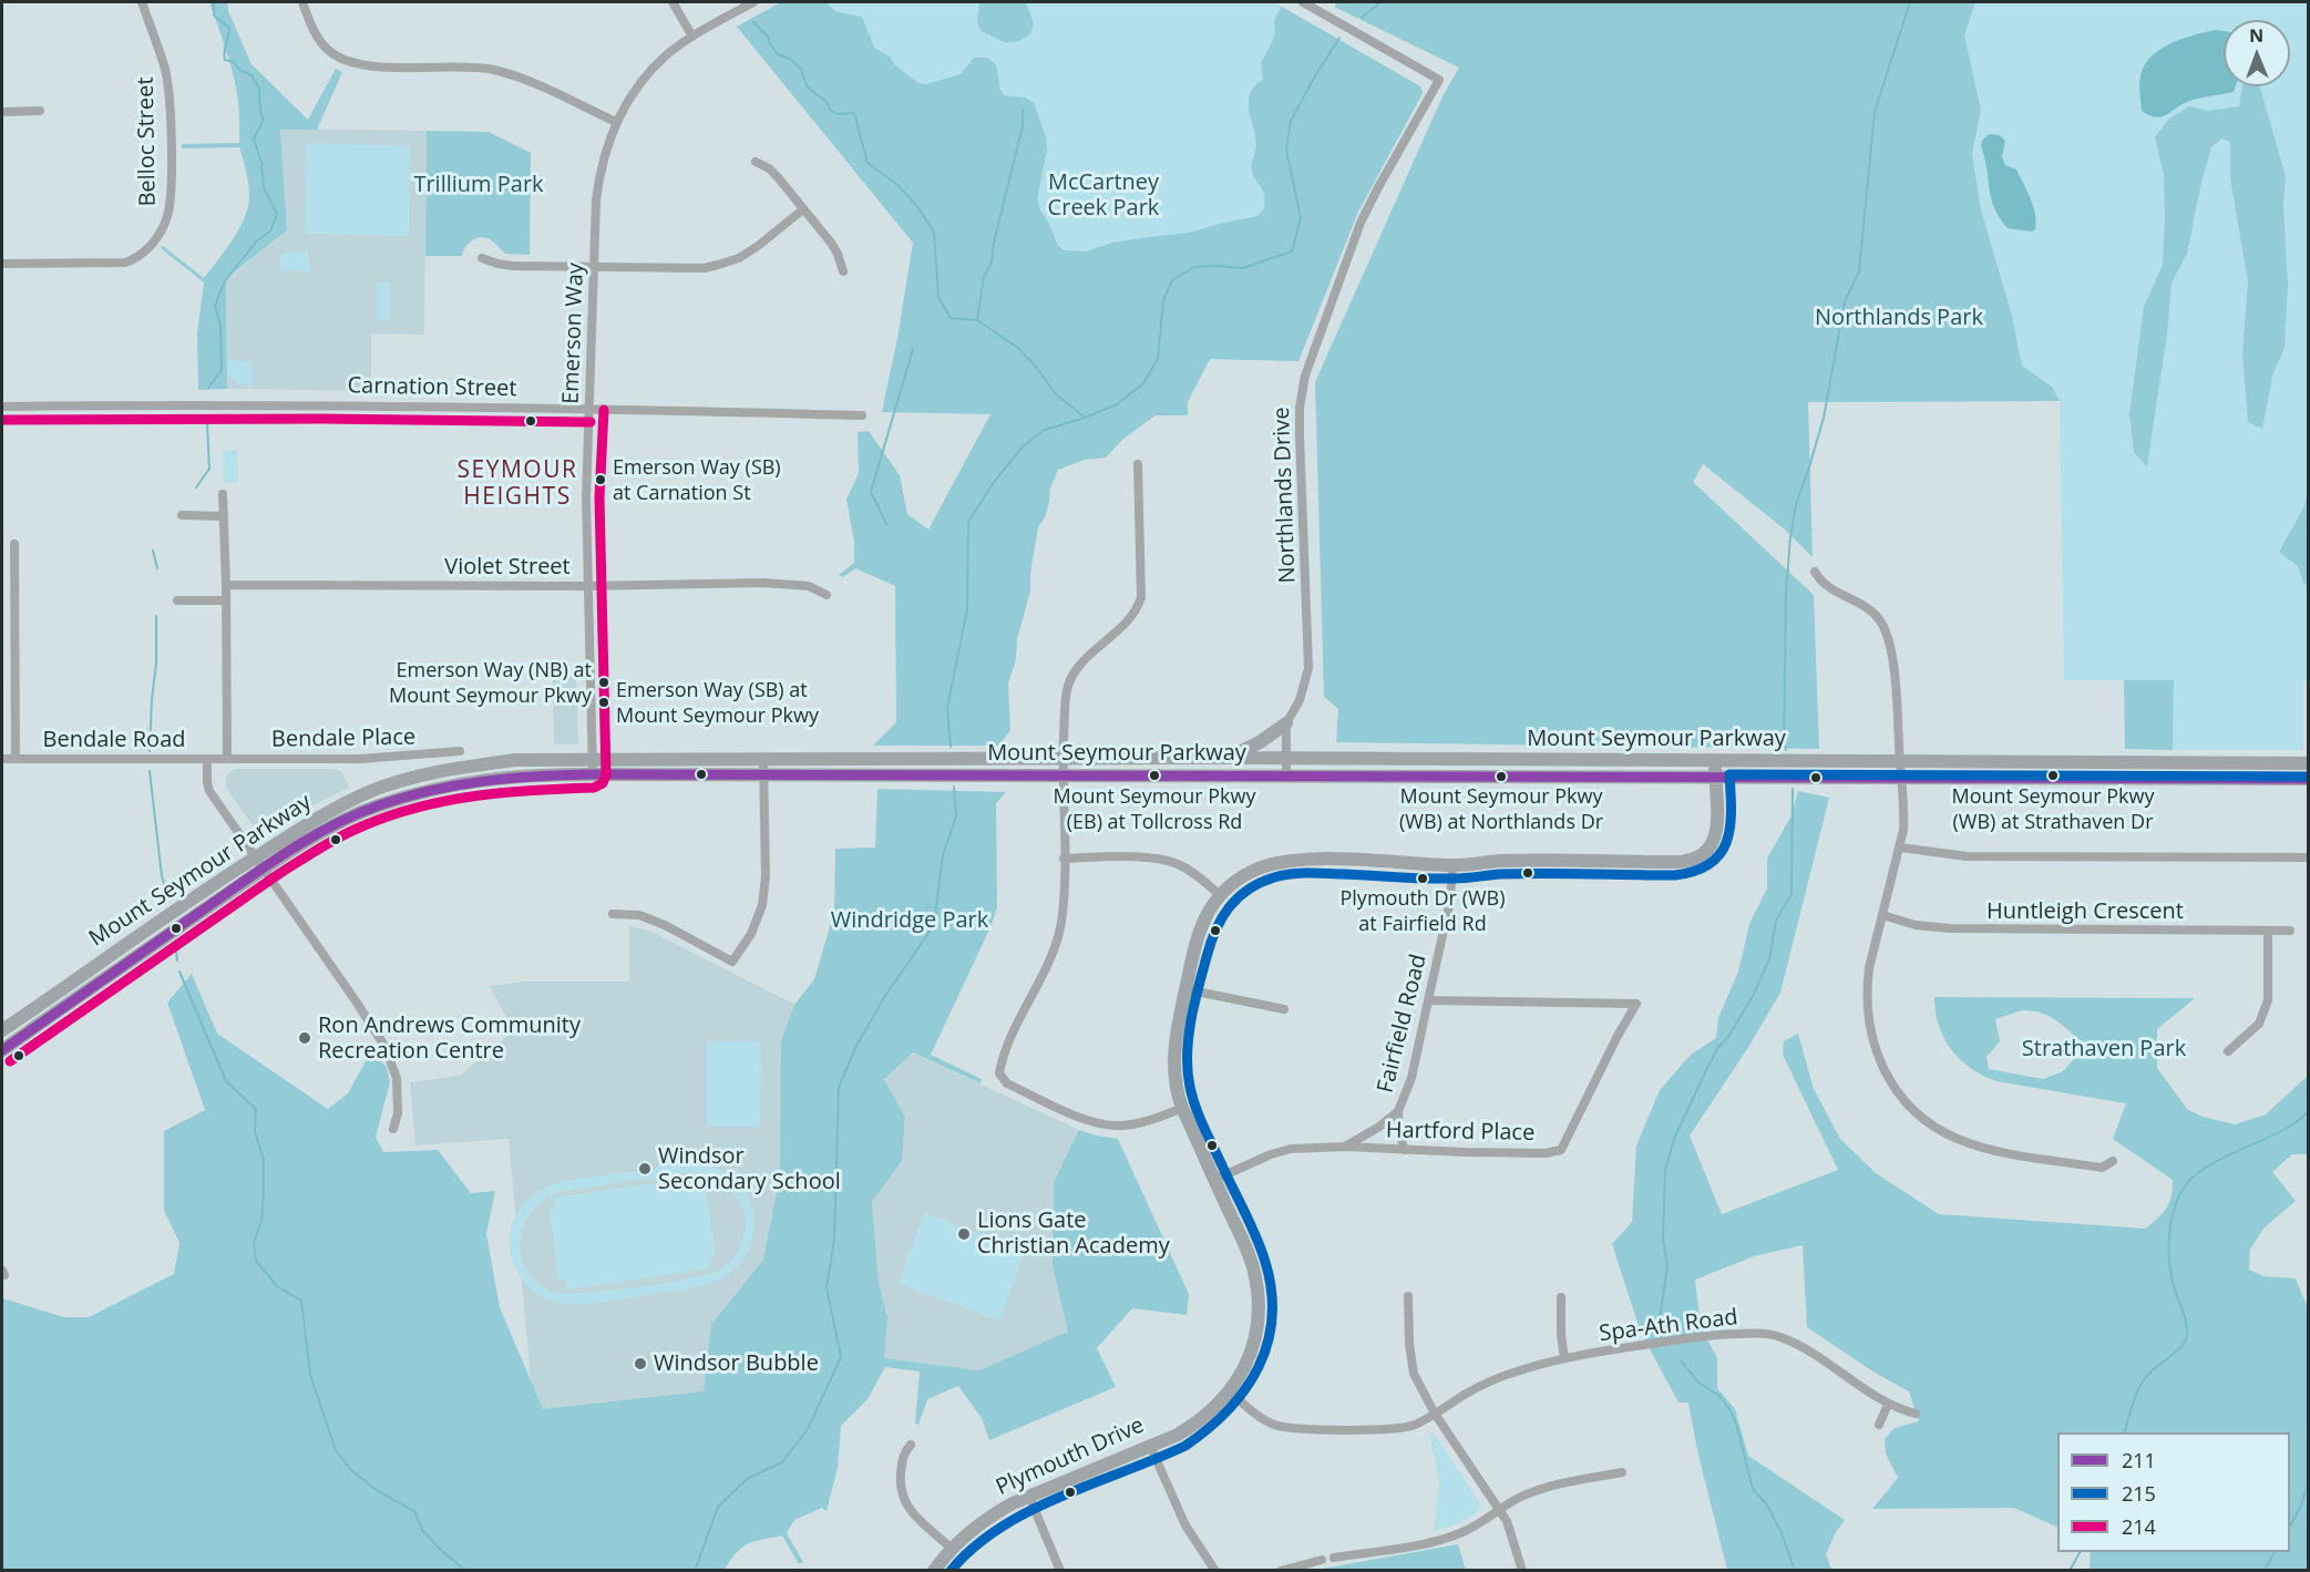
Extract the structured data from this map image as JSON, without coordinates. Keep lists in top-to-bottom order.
{
  "streets": {
    "main road": ["Mount Seymour Parkway", "Plymouth Drive"],
    "street": [
      "Belloc Street",
      "Emerson Way",
      "Carnation Street",
      "Northlands Drive",
      "Violet Street",
      "Bendale Place",
      "Bendale Road",
      "Huntleigh Crescent",
      "Fairfield Road",
      "Hartford Place",
      "Spa-Ath Road"
    ]
  },
  "crossings": [
    ["Emerson Way", "Carnation Street"],
    ["Emerson Way", "Violet Street"],
    ["Emerson Way", "Mount Seymour Parkway"],
    ["Northlands Drive", "Mount Seymour Parkway"],
    ["Bendale Place", "Bendale Road"],
    ["Mount Seymour Parkway", "Plymouth Drive"],
    ["Fairfield Road", "Hartford Place"],
    ["Fairfield Road", "Plymouth Drive"],
    ["Spa-Ath Road", "Plymouth Drive"]
  ],
  "districts": ["SEYMOUR HEIGHTS"],
  "parks": [
    "McCartney Creek Park",
    "Trillium Park",
    "Northlands Park",
    "Windridge Park",
    "Strathaven Park"
  ],
  "places": [
    "Emerson Way (SB) at Carnation St",
    "Emerson Way (NB) at Mount Seymour Pkwy",
    "Emerson Way (SB) at Mount Seymour Pkwy",
    "Mount Seymour Pkwy (EB) at Tollcross Rd",
    "Mount Seymour Pkwy (WB) at Strathaven Dr",
    "Mount Seymour Pkwy (WB) at Northlands Dr",
    "Plymouth Dr (WB) at Fairfield Rd",
    "Ron Andrews Community Recreation Centre",
    "Windsor Secondary School",
    "Lions Gate Christian Academy",
    "Windsor Bubble"
  ],
  "lines": ["transit line 214", "transit line 211", "transit line 215"],
  "legend": ["211", "215", "214"],
  "north": "top"
}
